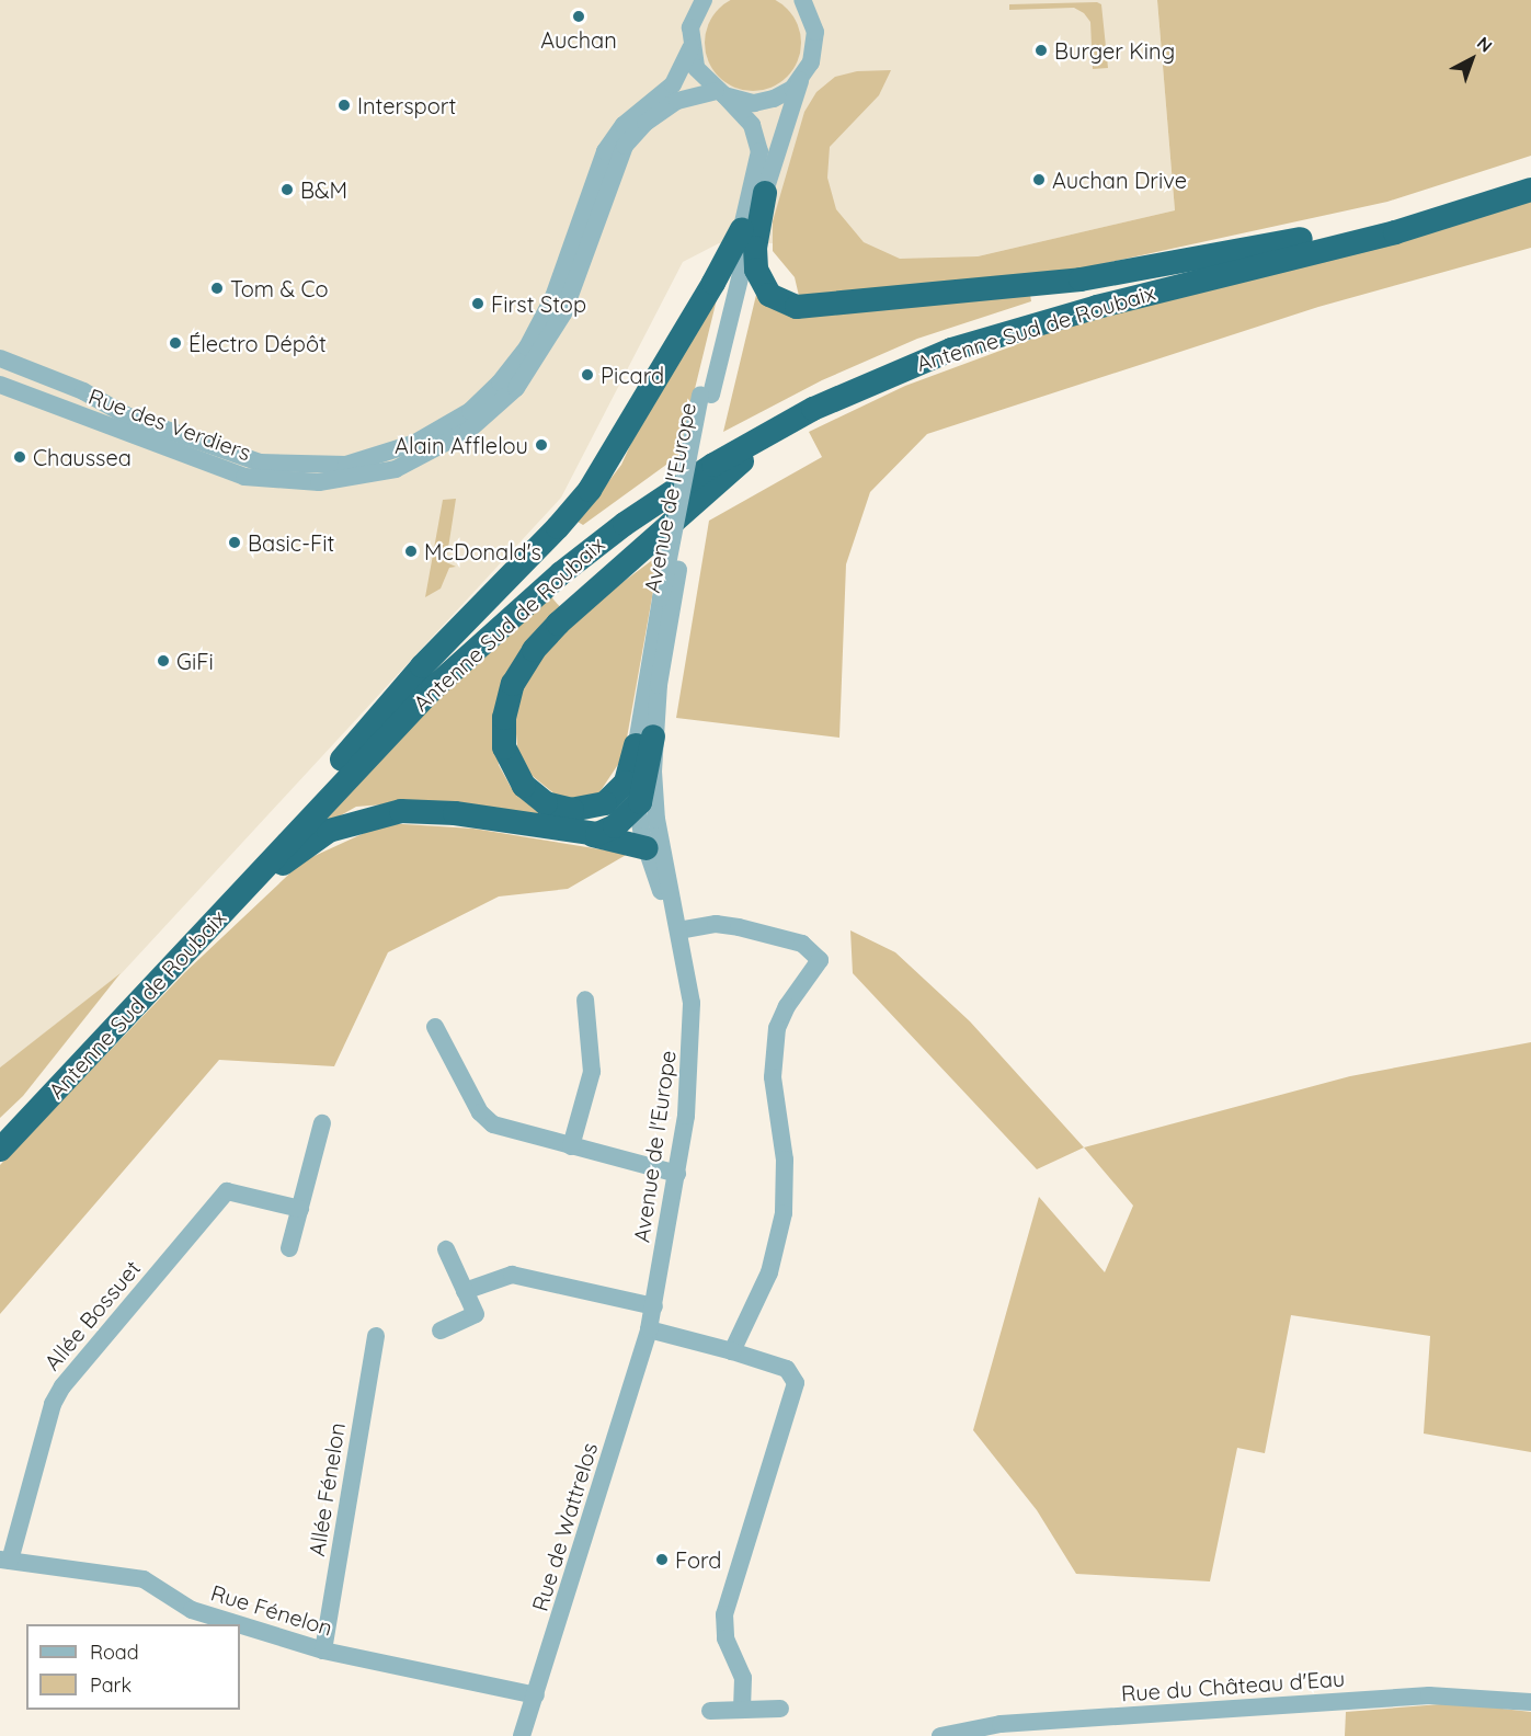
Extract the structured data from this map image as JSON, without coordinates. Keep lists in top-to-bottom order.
{
  "streets": {
    "highway": ["Antenne Sud de Roubaix"],
    "street": [
      "Rue des Verdiers",
      "Avenue de l'Europe",
      "Allée Bossuet",
      "Allée Fénelon",
      "Rue de Wattrelos",
      "Rue Fénelon",
      "Rue du Château d'Eau"
    ]
  },
  "crossings": [
    ["Rue des Verdiers", "Avenue de l'Europe"],
    ["Avenue de l'Europe", "Rue de Wattrelos"],
    ["Allée Bossuet", "Rue Fénelon"],
    ["Allée Fénelon", "Rue Fénelon"],
    ["Rue de Wattrelos", "Rue Fénelon"]
  ],
  "places": [
    "Auchan",
    "Burger King",
    "Intersport",
    "Auchan Drive",
    "B&M",
    "Tom & Co",
    "First Stop",
    "Électro Dépôt",
    "Picard",
    "Alain Afflelou",
    "Chaussea",
    "Basic-Fit",
    "McDonald's",
    "GiFi",
    "Ford"
  ],
  "legend": ["Road", "Park"],
  "north": "top right"
}
